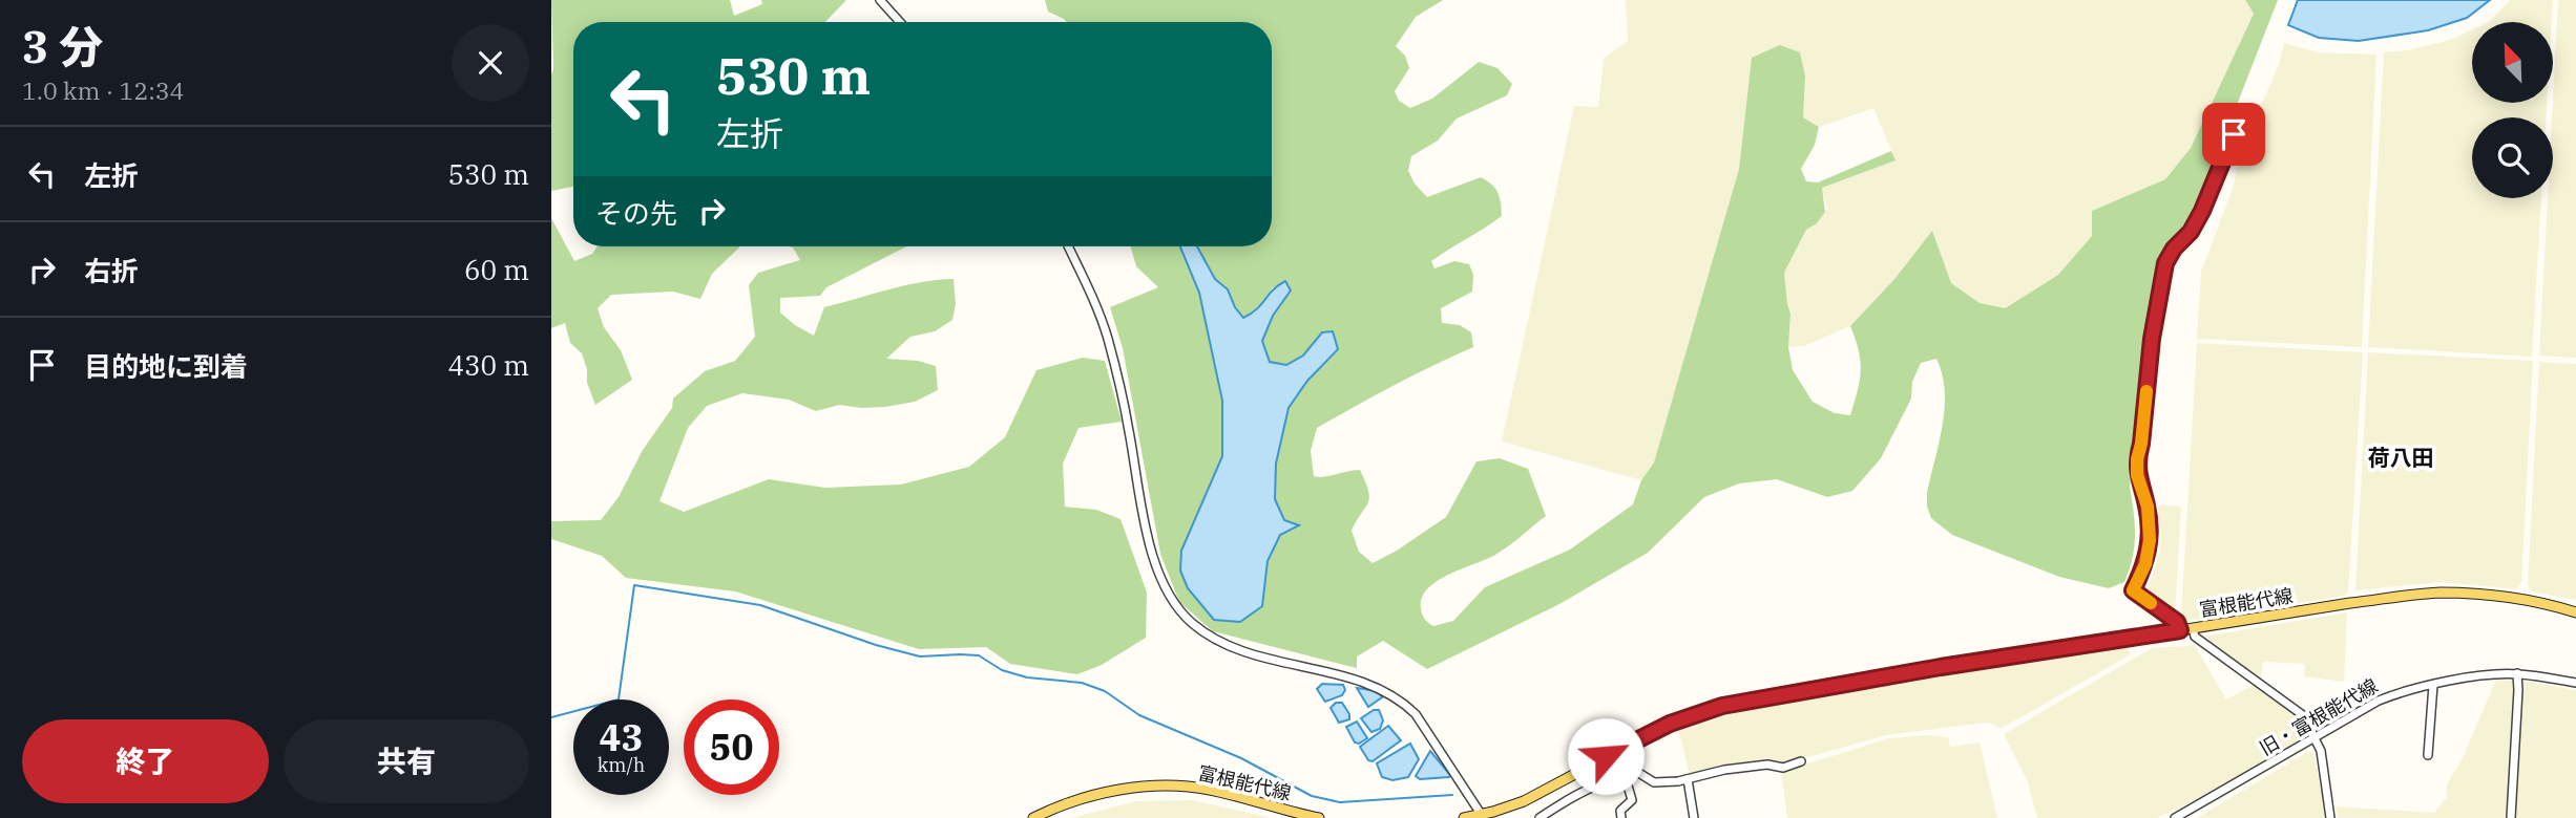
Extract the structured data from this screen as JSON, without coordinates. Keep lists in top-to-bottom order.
{
  "streets": {
    "main road": ["富根能代線"],
    "street": ["旧・富根能代線"]
  },
  "districts": ["荷八田"],
  "north": "top left",
  "page": {
    "heading": ["3 分", "1.0 km · 12:34"],
    "turn": ["530 m", "左折"],
    "list": [
      {
        "name": "左折",
        "value": "530 m"
      },
      {
        "name": "右折",
        "value": "60 m"
      },
      {
        "name": "目的地に到着",
        "value": "430 m"
      }
    ],
    "then": "その先",
    "speed": "43 km/h",
    "limit": "50",
    "buttons": ["終了", "共有"]
  }
}
